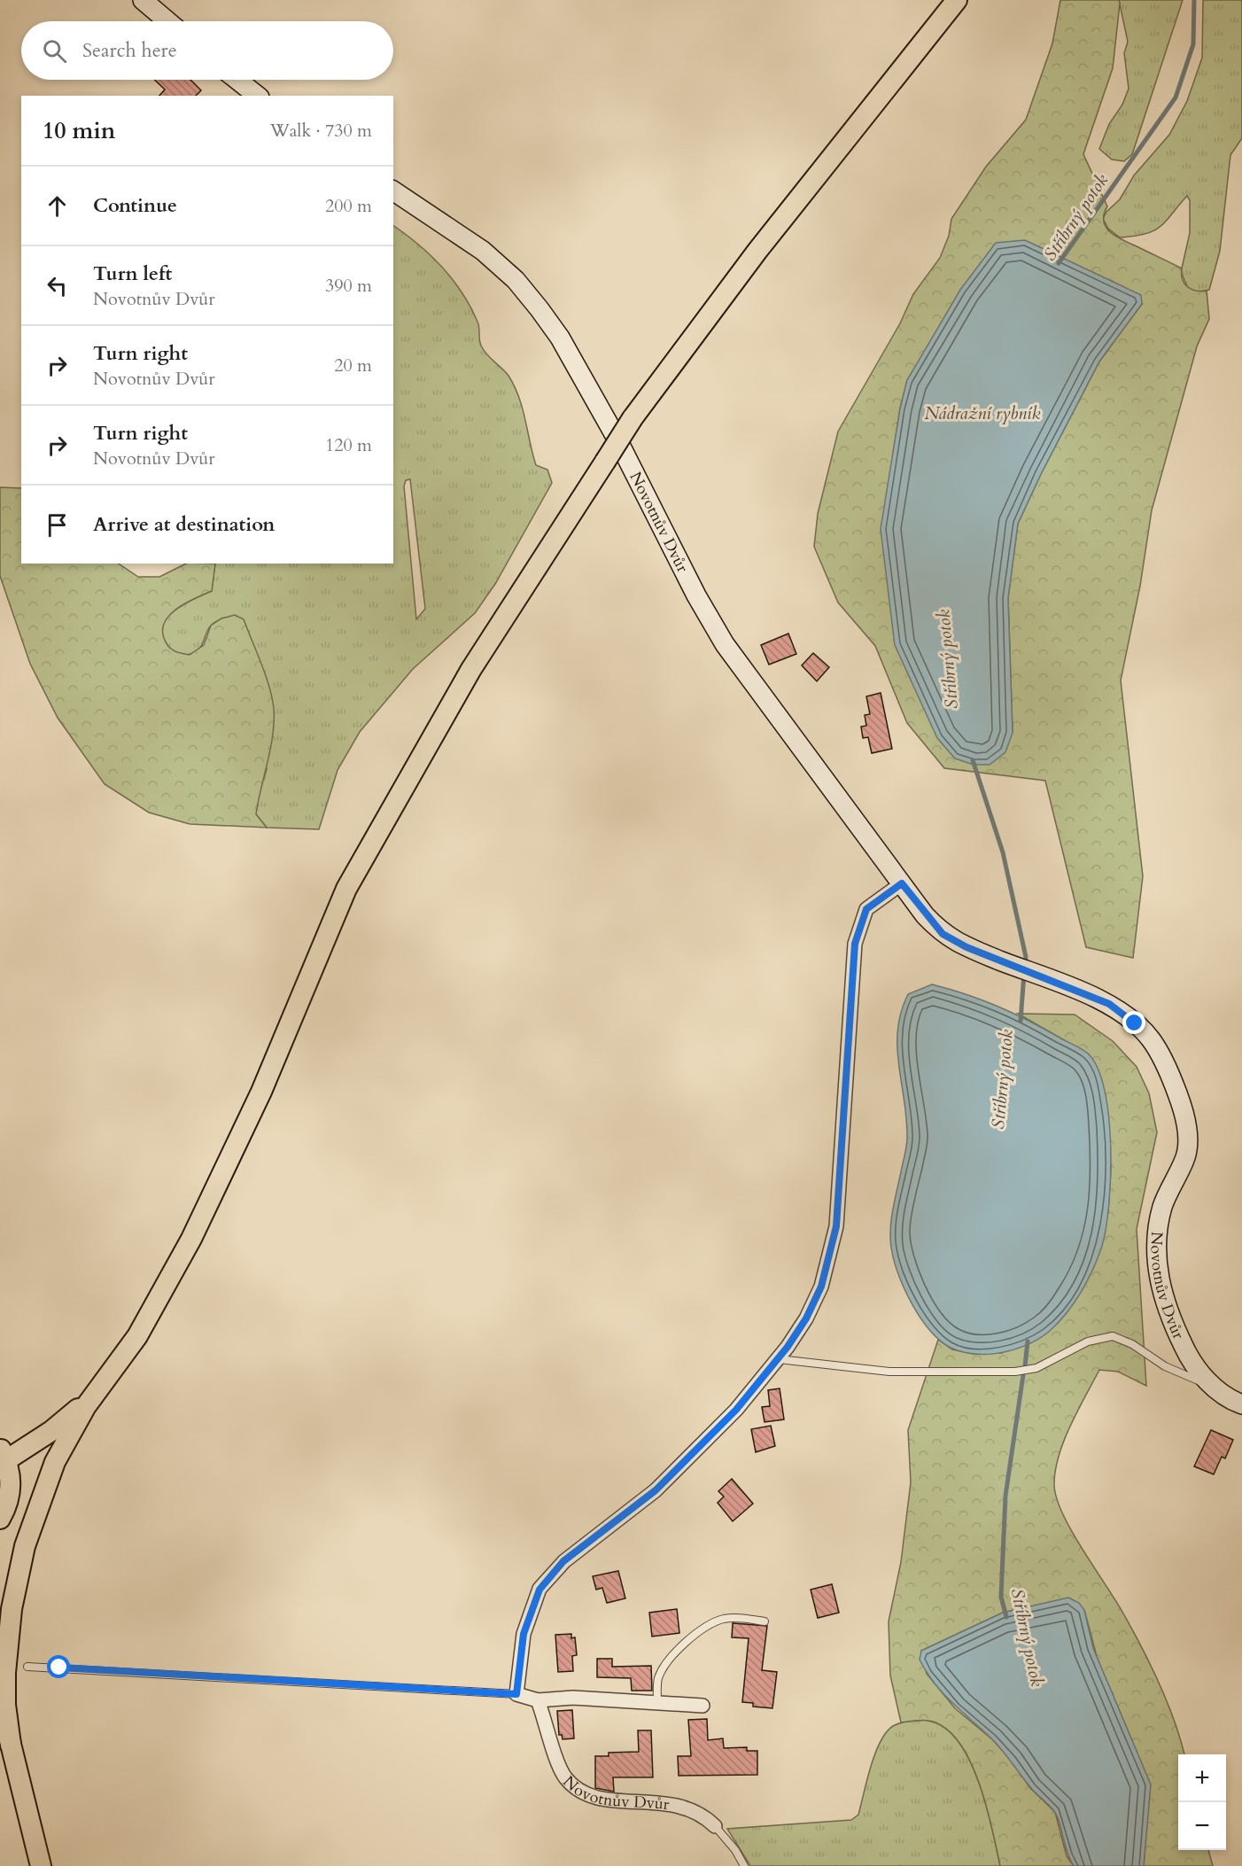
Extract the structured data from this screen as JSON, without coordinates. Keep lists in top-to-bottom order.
{
  "streets": {
    "street": ["Novotnův Dvůr"]
  },
  "water": ["Stříbrný potok", "Nádražní rybník"],
  "page": {
    "search": "Search here",
    "heading": ["10 min", "Walk · 730 m"],
    "list": [
      ["Continue", "200 m"],
      ["Turn left", "Novotnův Dvůr", "390 m"],
      ["Turn right", "Novotnův Dvůr", "20 m"],
      ["Turn right", "Novotnův Dvůr", "120 m"],
      "Arrive at destination"
    ],
    "map_buttons": ["+", "−"]
  }
}
